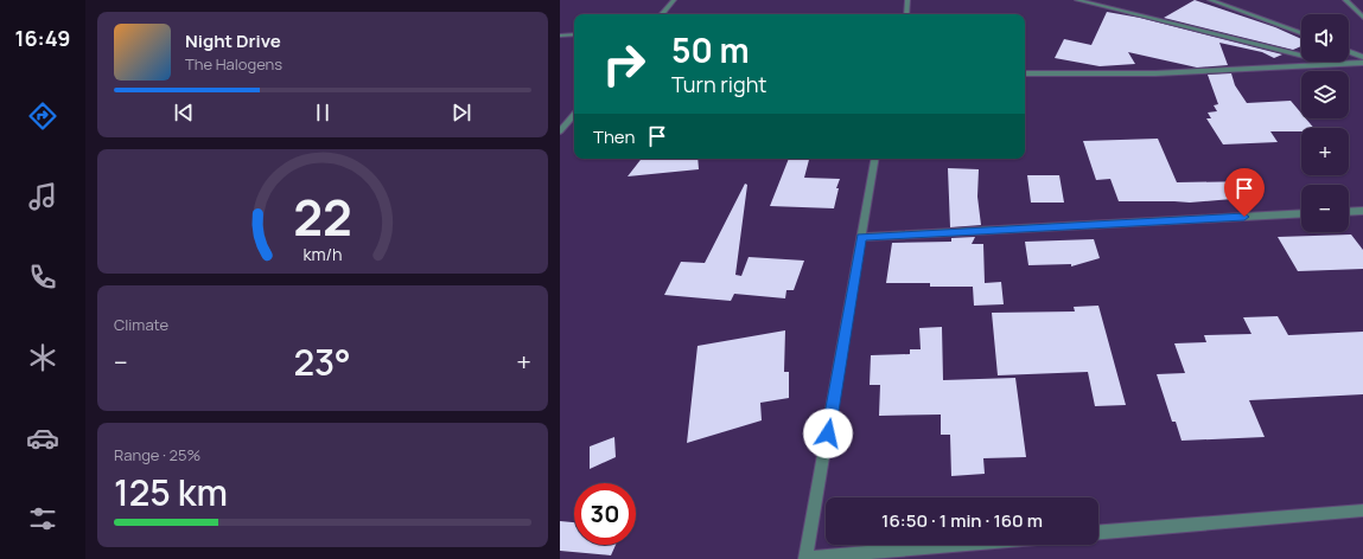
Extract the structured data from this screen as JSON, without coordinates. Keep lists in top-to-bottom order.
{
  "page": {
    "tabs": "16:49",
    "map_buttons": ["+", "−"],
    "turn": ["50 m", "Turn right"],
    "song": ["Night Drive", "The Halogens"],
    "then": "Then",
    "tile": [
      "Climate",
      ["Range · 25%", "125 km"]
    ],
    "heat": ["−", "23°", "+"],
    "limit": "30",
    "trip": "16:50 · 1 min · 160 m",
    "gauge": ["22", "km/h"]
  }
}
